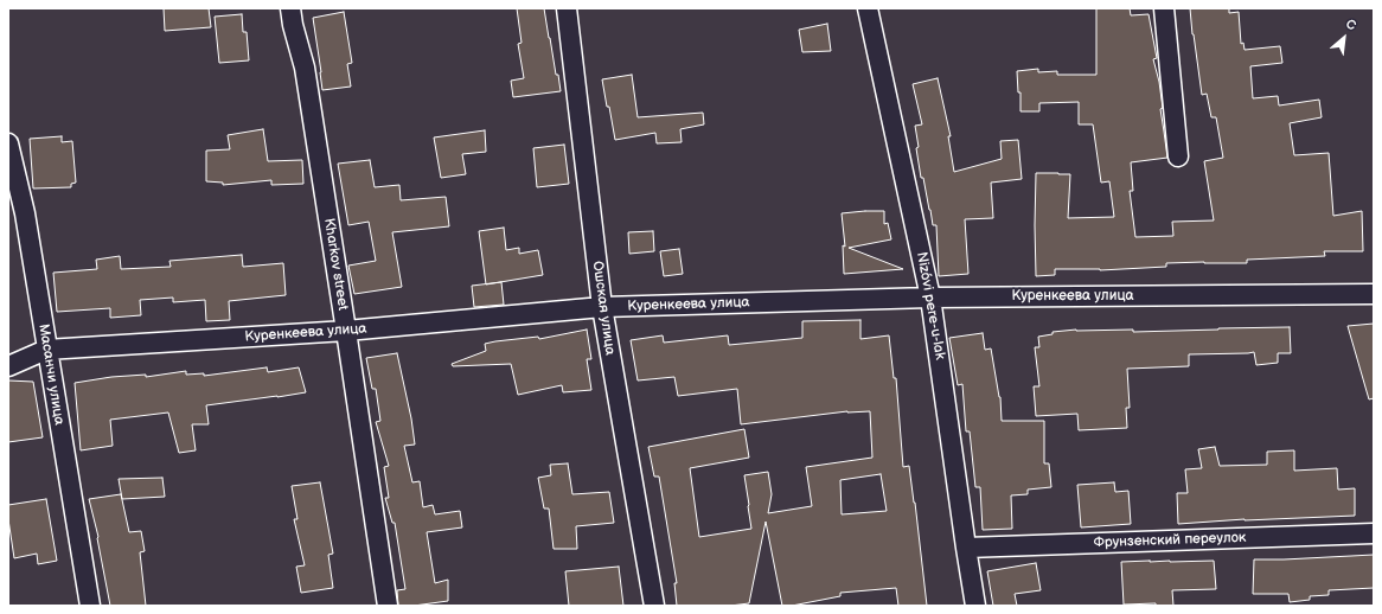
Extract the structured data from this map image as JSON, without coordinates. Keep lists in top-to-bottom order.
{
  "streets": {
    "street": [
      "Kharkov street",
      "Куренкеева улица",
      "Nizóvi pere-u-lak",
      "Ошская улица",
      "Масанчи улица",
      "Фрунзенский переулок"
    ]
  },
  "crossings": [
    ["Kharkov street", "Куренкеева улица"],
    ["Куренкеева улица", "Nizóvi pere-u-lak"],
    ["Куренкеева улица", "Ошская улица"],
    ["Куренкеева улица", "Масанчи улица"],
    ["Nizóvi pere-u-lak", "Фрунзенский переулок"]
  ],
  "north": "top right"
}
